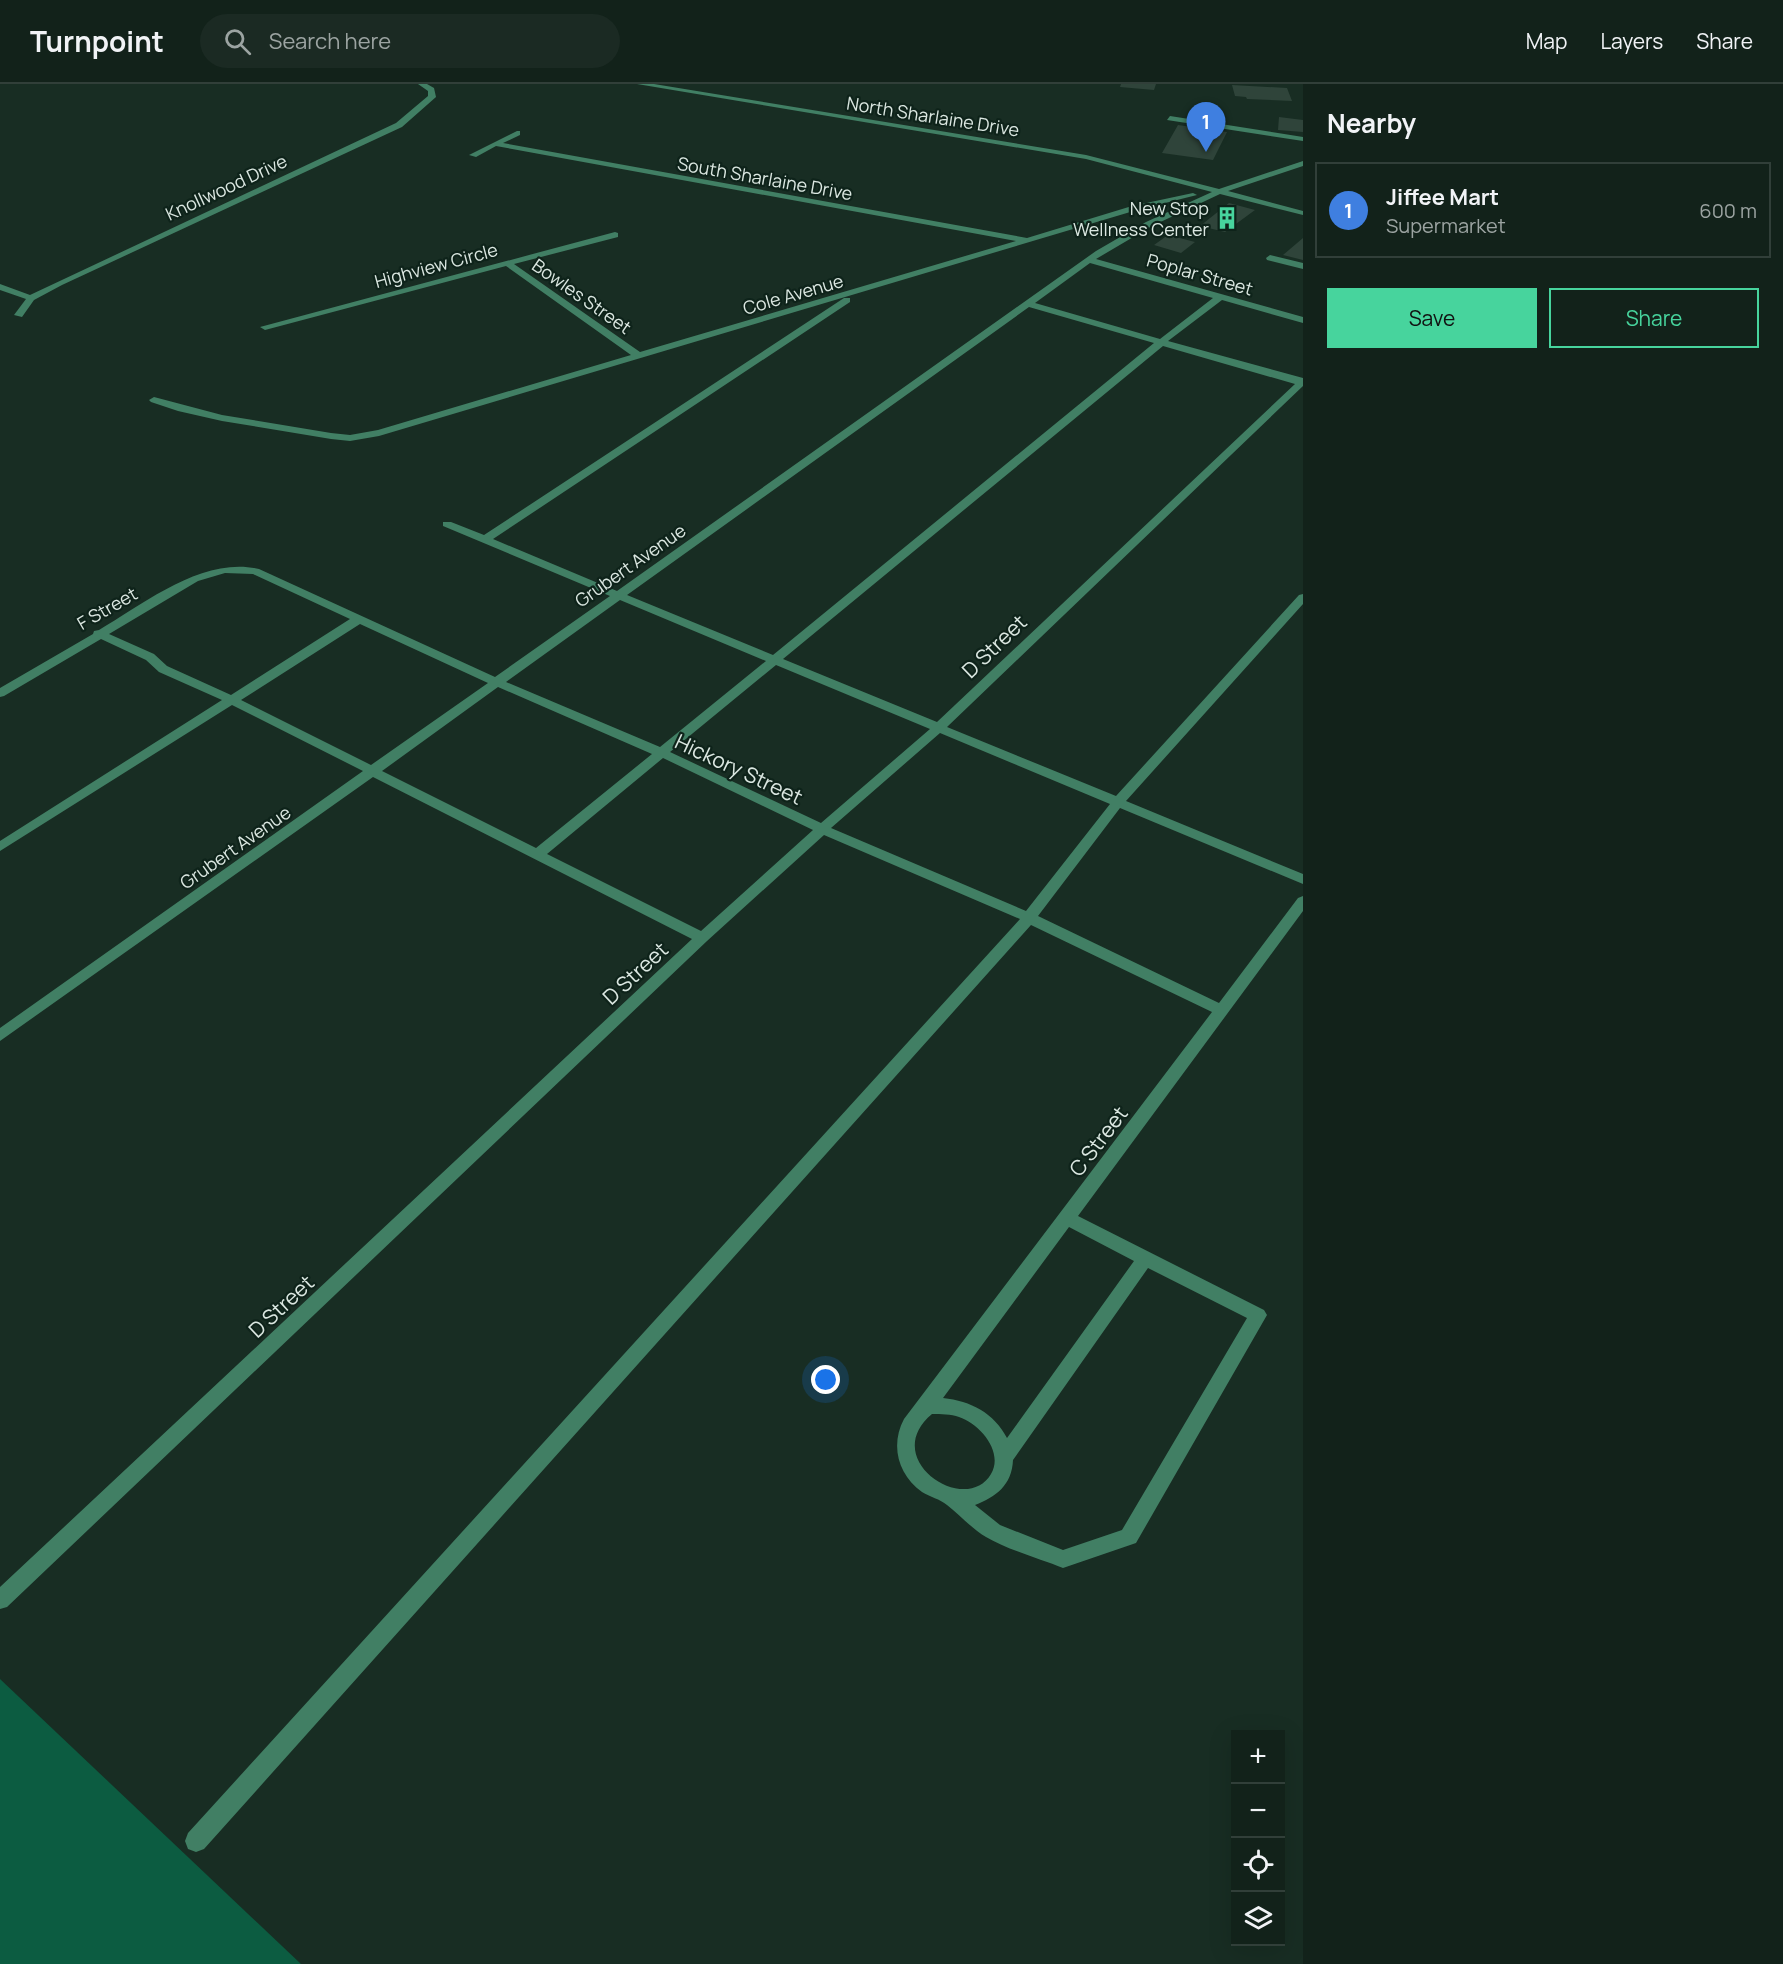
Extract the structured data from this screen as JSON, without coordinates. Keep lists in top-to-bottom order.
{
  "streets": {
    "street": [
      "North Sharlaine Drive",
      "South Sharlaine Drive",
      "Knollwood Drive",
      "Highview Circle",
      "Poplar Street",
      "Cole Avenue",
      "Bowles Street",
      "Grubert Avenue",
      "F Street",
      "D Street",
      "Hickory Street",
      "C Street"
    ]
  },
  "crossings": [
    ["North Sharlaine Drive", "Cole Avenue"],
    ["North Sharlaine Drive", "Grubert Avenue"],
    ["South Sharlaine Drive", "Cole Avenue"],
    ["Highview Circle", "Bowles Street"],
    ["Poplar Street", "Grubert Avenue"],
    ["Cole Avenue", "Bowles Street"],
    ["Cole Avenue", "Grubert Avenue"],
    ["Grubert Avenue", "Hickory Street"],
    ["F Street", "Hickory Street"],
    ["D Street", "Hickory Street"],
    ["Hickory Street", "C Street"]
  ],
  "places": {
    "building": ["New Stop Wellness Center"]
  },
  "page": {
    "header": "Turnpoint",
    "search": "Search here",
    "nav": ["Map", "Layers", "Share"],
    "heading": "Nearby",
    "pins": "1",
    "list": [
      {
        "mark": "1",
        "name": "Jiffee Mart",
        "note": "Supermarket",
        "value": "600 m"
      }
    ],
    "buttons": ["Save", "Share"],
    "map_buttons": ["+", "−"]
  }
}
